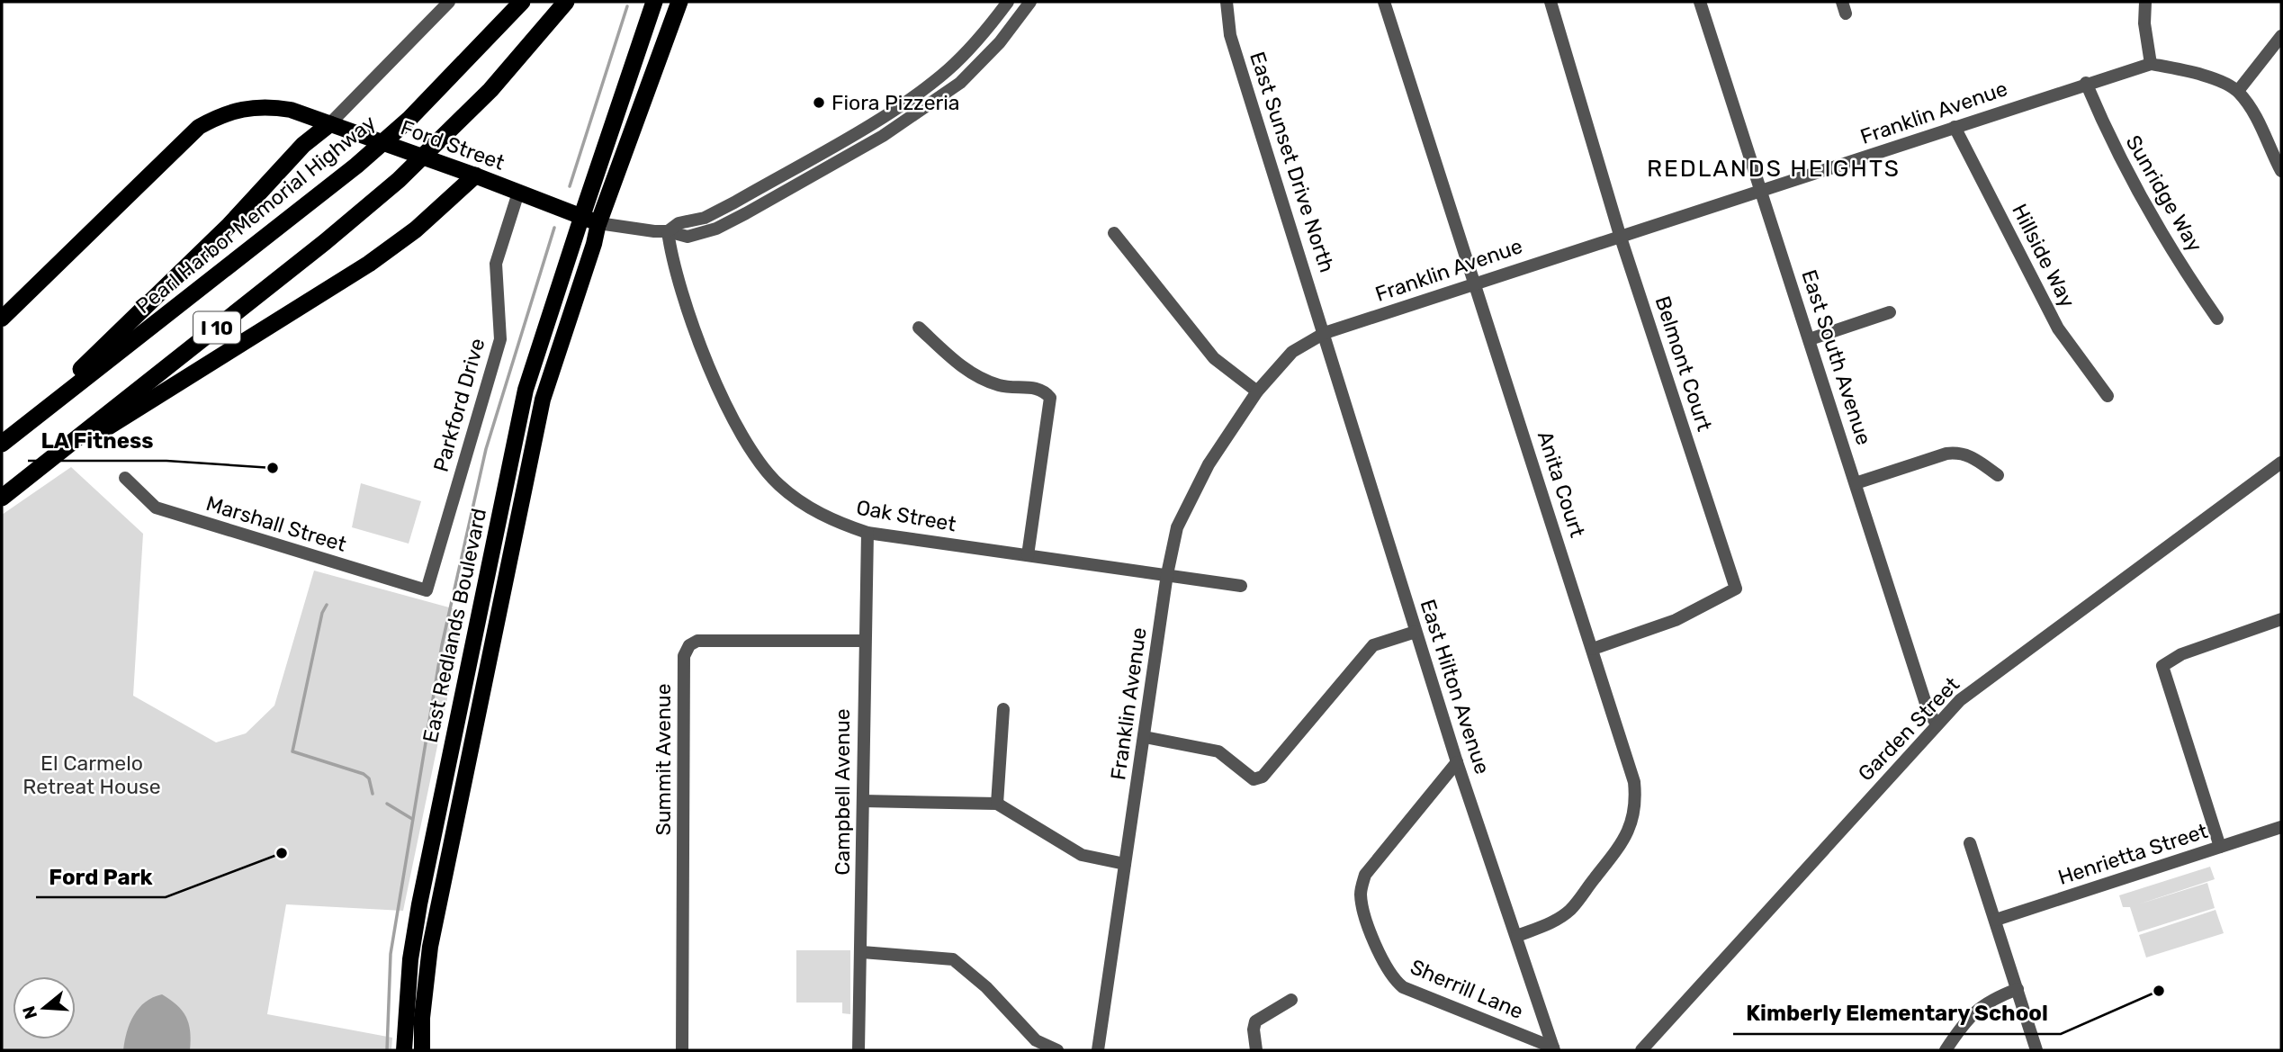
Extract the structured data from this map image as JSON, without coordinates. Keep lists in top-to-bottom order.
{
  "streets": {
    "highway": ["Pearl Harbor Memorial Highway", "I 10"],
    "main road": ["Ford Street", "East Redlands Boulevard"],
    "street": [
      "Franklin Avenue",
      "East Sunset Drive North",
      "Sunridge Way",
      "Hillside Way",
      "East South Avenue",
      "Belmont Court",
      "Parkford Drive",
      "Anita Court",
      "Oak Street",
      "Marshall Street",
      "East Hilton Avenue",
      "Garden Street",
      "Summit Avenue",
      "Campbell Avenue",
      "Henrietta Street",
      "Sherrill Lane"
    ]
  },
  "crossings": [
    ["Franklin Avenue", "East Sunset Drive North"],
    ["Franklin Avenue", "Sunridge Way"],
    ["Franklin Avenue", "Hillside Way"],
    ["Franklin Avenue", "East South Avenue"],
    ["Franklin Avenue", "Belmont Court"],
    ["Franklin Avenue", "Anita Court"],
    ["Franklin Avenue", "Oak Street"],
    ["Franklin Avenue", "East Hilton Avenue"],
    ["Ford Street", "Parkford Drive"],
    ["Ford Street", "Oak Street"],
    ["Ford Street", "East Redlands Boulevard"],
    ["East Sunset Drive North", "East Hilton Avenue"],
    ["East South Avenue", "Garden Street"],
    ["Belmont Court", "Anita Court"],
    ["Parkford Drive", "Marshall Street"],
    ["Anita Court", "East Hilton Avenue"],
    ["Oak Street", "Campbell Avenue"],
    ["East Hilton Avenue", "Sherrill Lane"],
    ["Summit Avenue", "Campbell Avenue"]
  ],
  "districts": ["REDLANDS HEIGHTS"],
  "parks": ["El Carmelo Retreat House"],
  "places": [
    "Fiora Pizzeria",
    "LA Fitness",
    "Ford Park",
    "Kimberly Elementary School"
  ],
  "north": "left"
}
